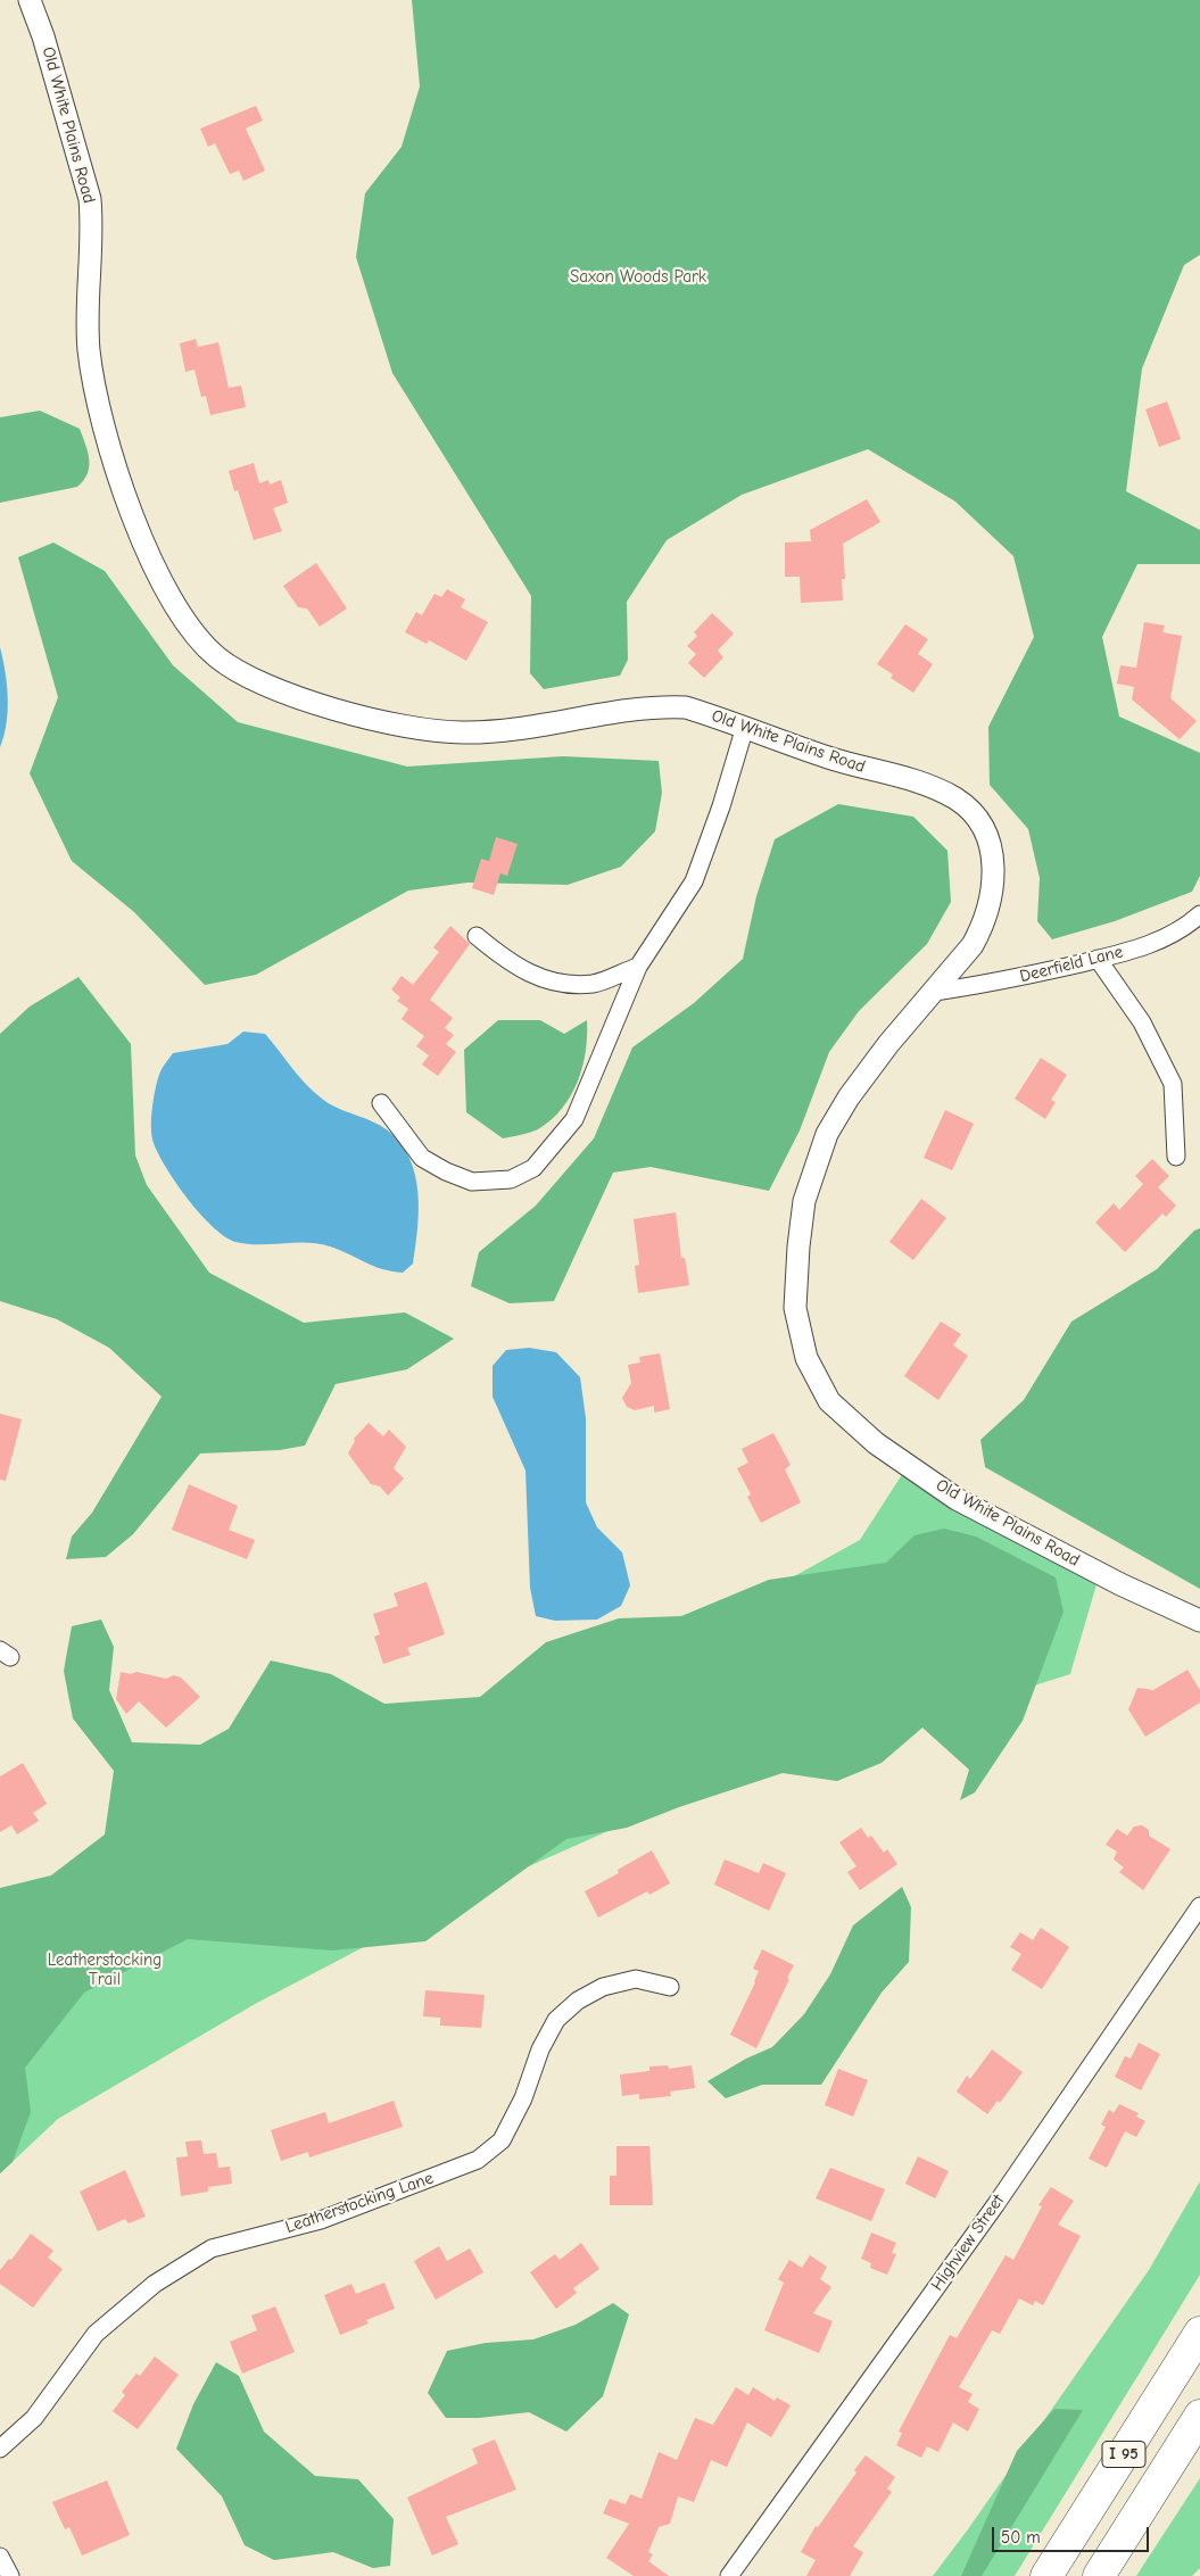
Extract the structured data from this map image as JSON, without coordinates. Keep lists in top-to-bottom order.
{
  "streets": {
    "highway": ["I 95"],
    "street": [
      "Old White Plains Road",
      "Deerfield Lane",
      "Leatherstocking Lane",
      "Highview Street"
    ]
  },
  "crossings": [
    ["Old White Plains Road", "Deerfield Lane"]
  ],
  "parks": ["Saxon Woods Park", "Leatherstocking Trail"],
  "scale_bar": "50 m"
}
